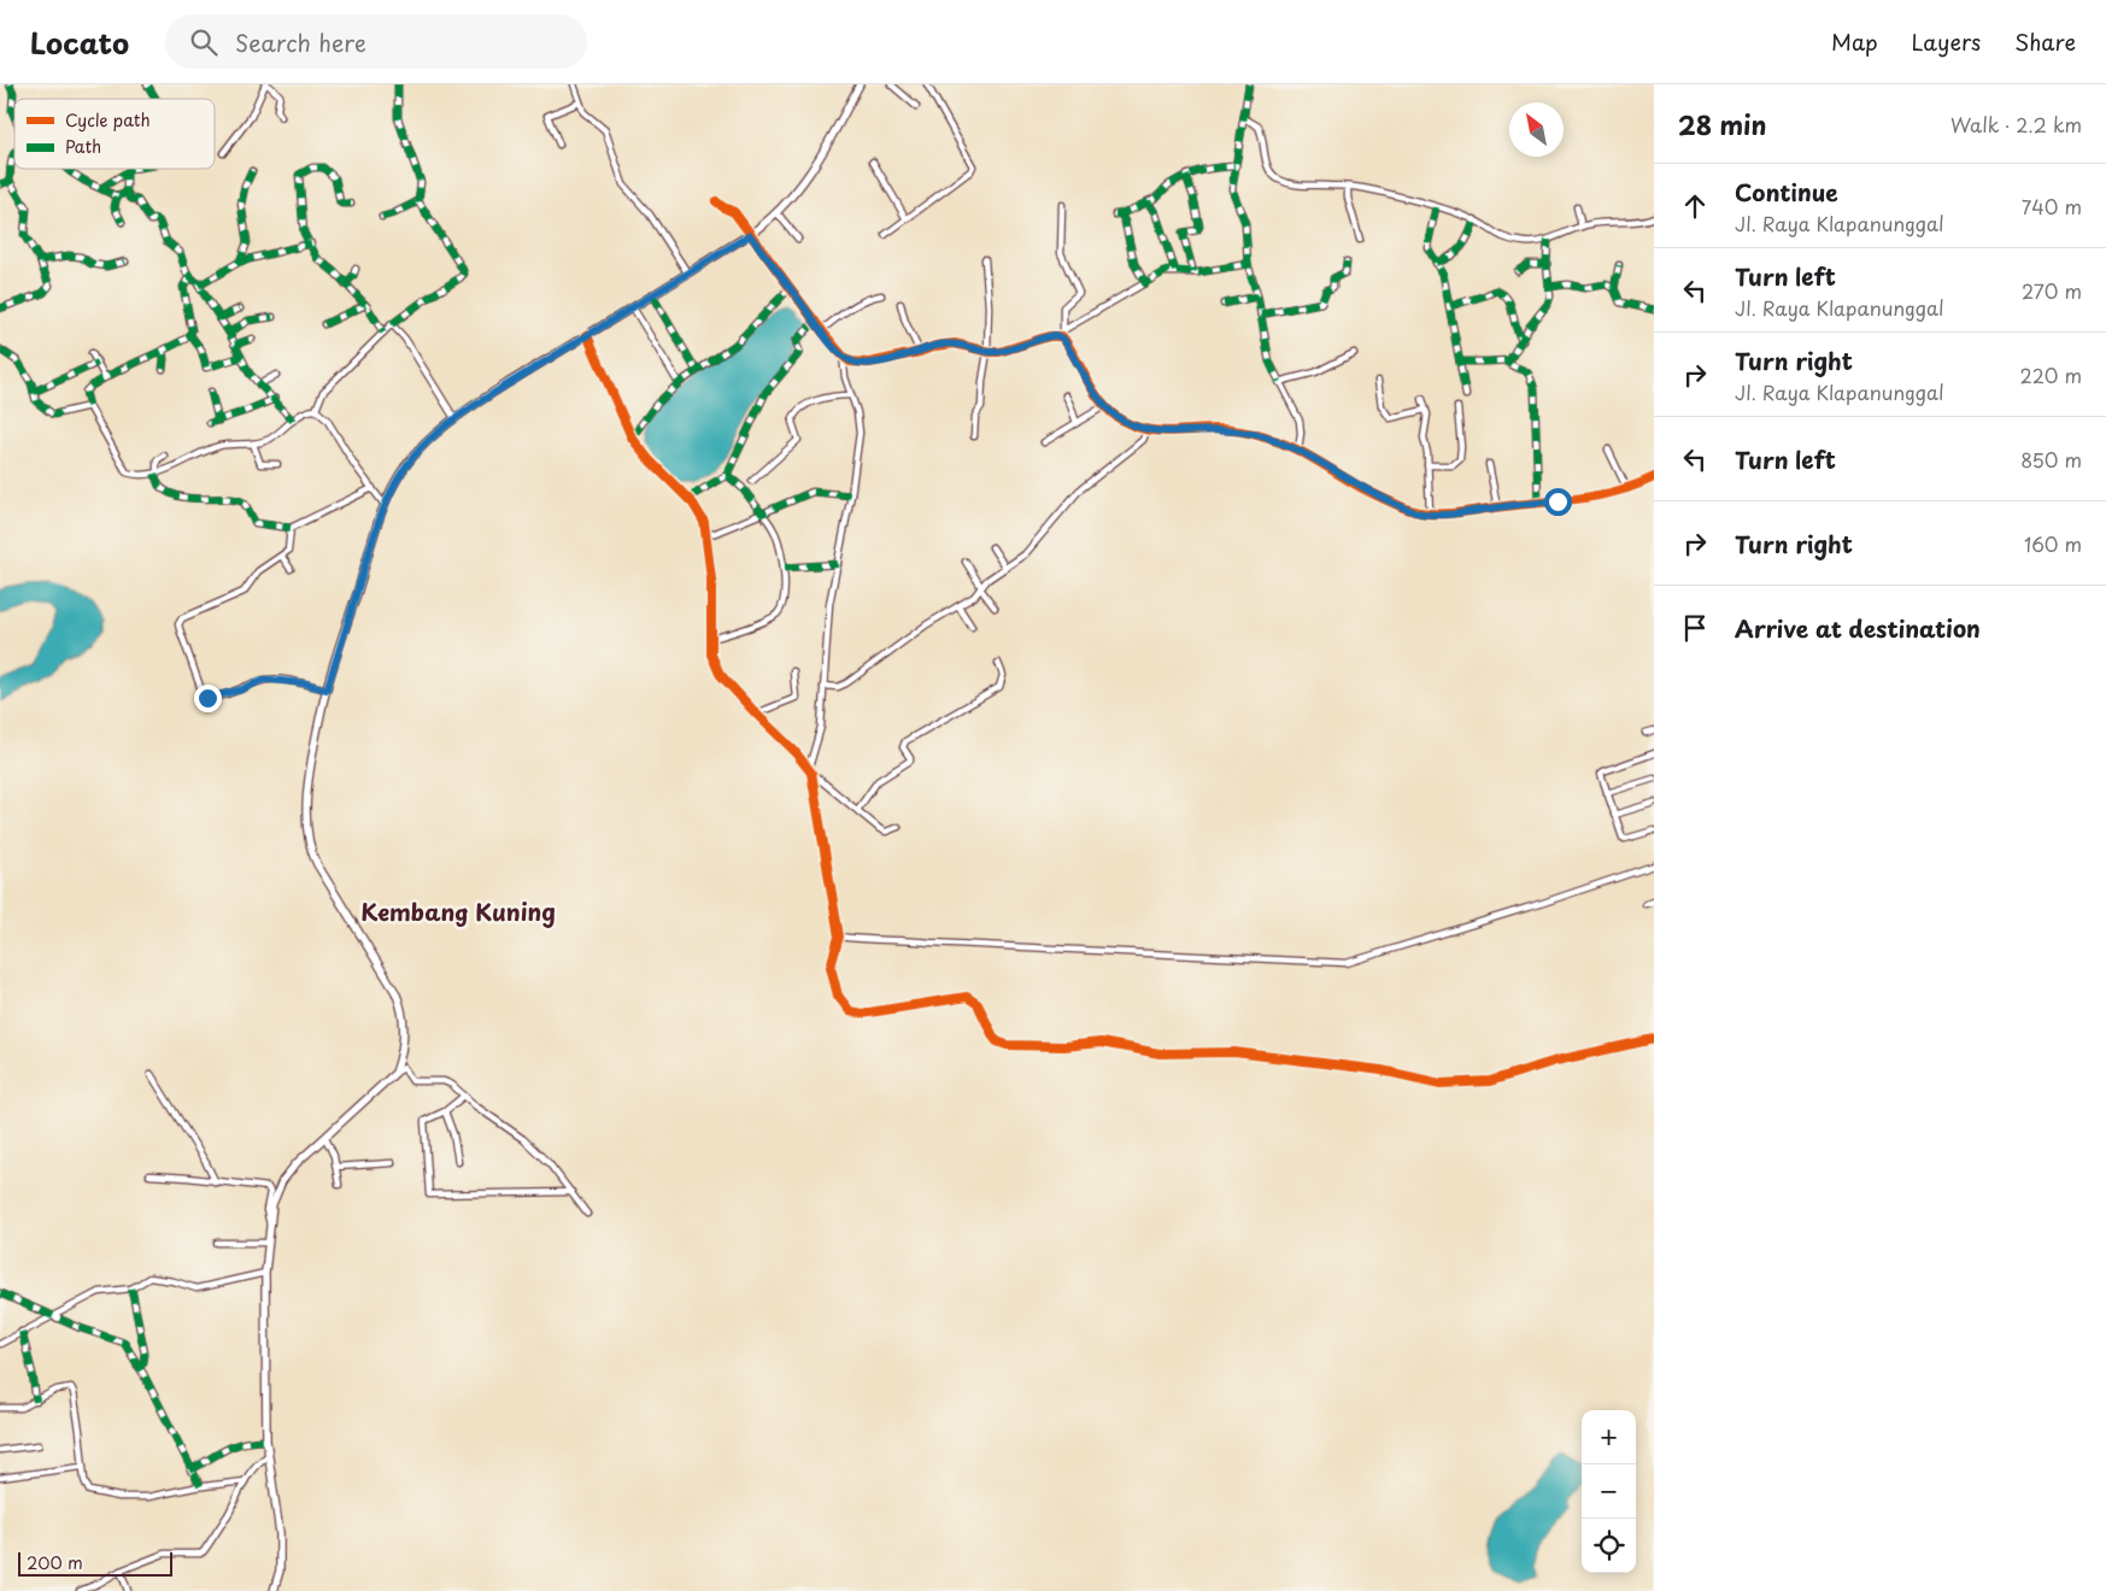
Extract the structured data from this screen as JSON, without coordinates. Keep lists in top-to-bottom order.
{
  "districts": ["Kembang Kuning"],
  "legend": ["Cycle path", "Path"],
  "scale_bar": "200 m",
  "north": "top left",
  "page": {
    "header": "Locato",
    "search": "Search here",
    "nav": ["Map", "Layers", "Share"],
    "heading": ["28 min", "Walk · 2.2 km"],
    "list": [
      ["Continue", "Jl. Raya Klapanunggal", "740 m"],
      ["Turn left", "Jl. Raya Klapanunggal", "270 m"],
      ["Turn right", "Jl. Raya Klapanunggal", "220 m"],
      ["Turn left", "850 m"],
      ["Turn right", "160 m"],
      "Arrive at destination"
    ],
    "map_buttons": ["+", "−"],
    "scale": "200 m"
  }
}
